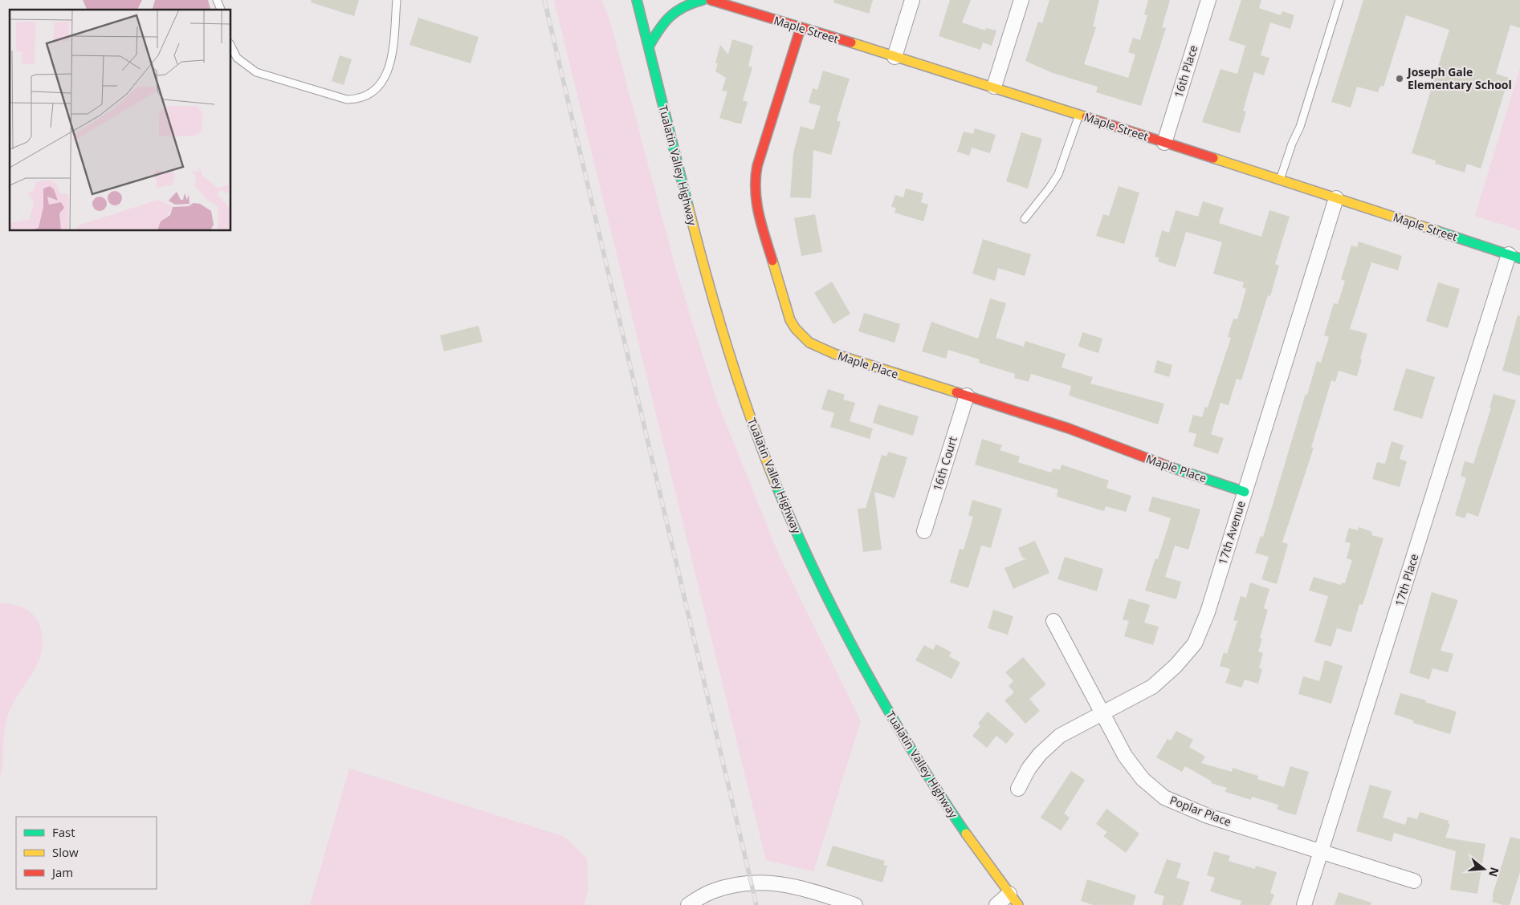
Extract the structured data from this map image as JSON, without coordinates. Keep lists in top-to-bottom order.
{
  "streets": {
    "main road": ["Maple Street", "Tualatin Valley Highway", "Maple Place"],
    "street": [
      "16th Place",
      "16th Court",
      "17th Avenue",
      "17th Place",
      "Poplar Place"
    ]
  },
  "crossings": [
    ["Maple Street", "16th Place"],
    ["Maple Street", "Maple Place"],
    ["Maple Street", "17th Avenue"],
    ["Maple Street", "17th Place"],
    ["Maple Place", "16th Court"],
    ["Maple Place", "17th Avenue"],
    ["17th Avenue", "Poplar Place"],
    ["17th Place", "Poplar Place"]
  ],
  "places": ["Joseph Gale Elementary School"],
  "legend": ["Fast", "Slow", "Jam"],
  "north": "right"
}
